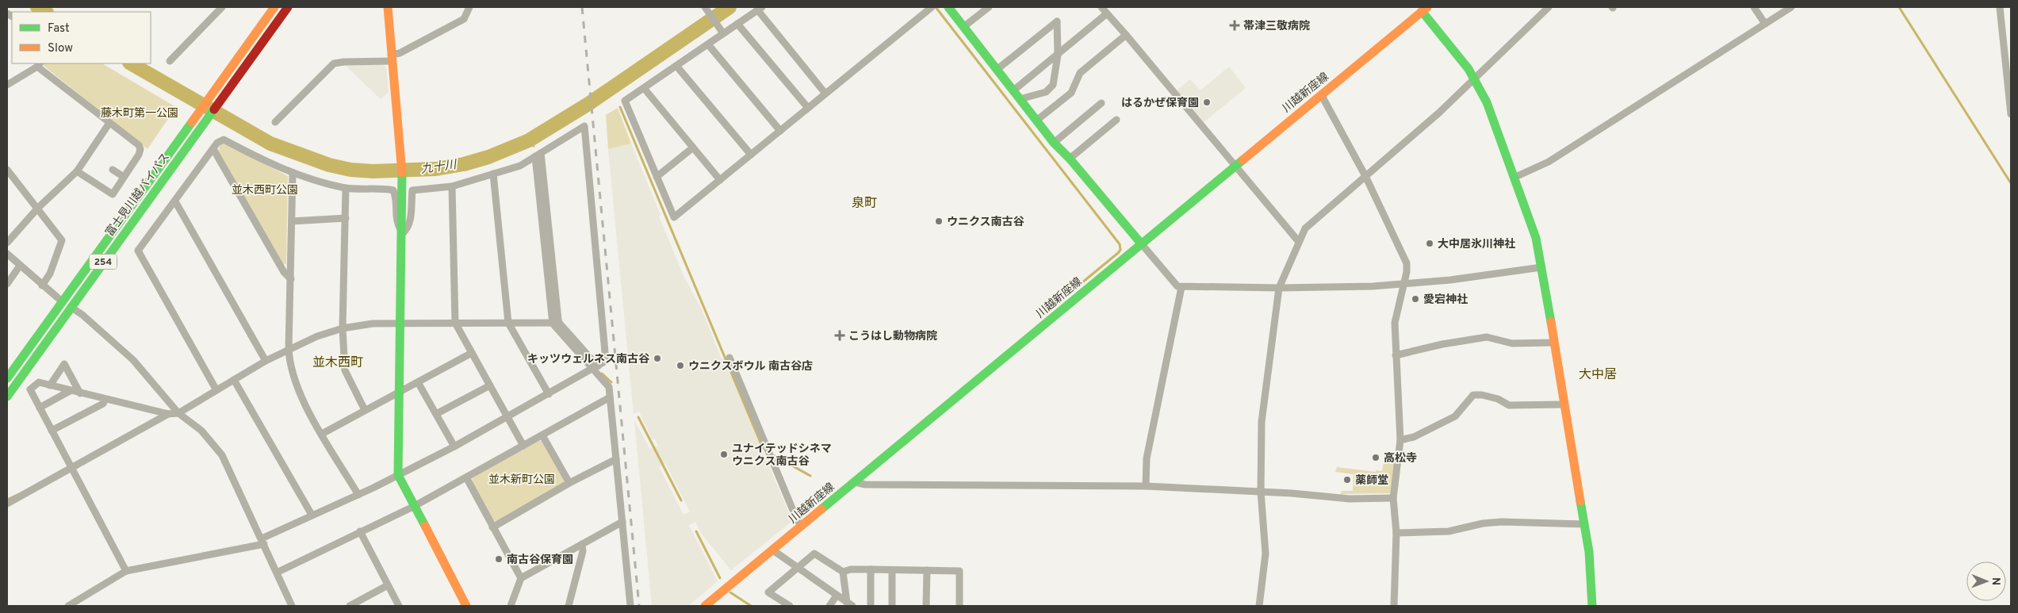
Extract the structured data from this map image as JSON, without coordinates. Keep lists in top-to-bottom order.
{
  "streets": {
    "main road": ["川越新座線", "富士見川越バイパス", "254"]
  },
  "districts": ["泉町", "並木西町", "大中居"],
  "water": ["九十川"],
  "parks": ["藤木町第一公園", "並木西町公園", "並木新町公園"],
  "places": {
    "health": ["帯津三敬病院", "こうはし動物病院"],
    "other": [
      "はるかぜ保育園",
      "ウニクス南古谷",
      "大中居氷川神社",
      "愛宕神社",
      "キッツウェルネス南古谷",
      "ウニクスボウル 南古谷店",
      "ユナイテッドシネマ ウニクス南古谷",
      "高松寺",
      "薬師堂",
      "南古谷保育園"
    ]
  },
  "legend": ["Fast", "Slow"],
  "north": "right"
}
